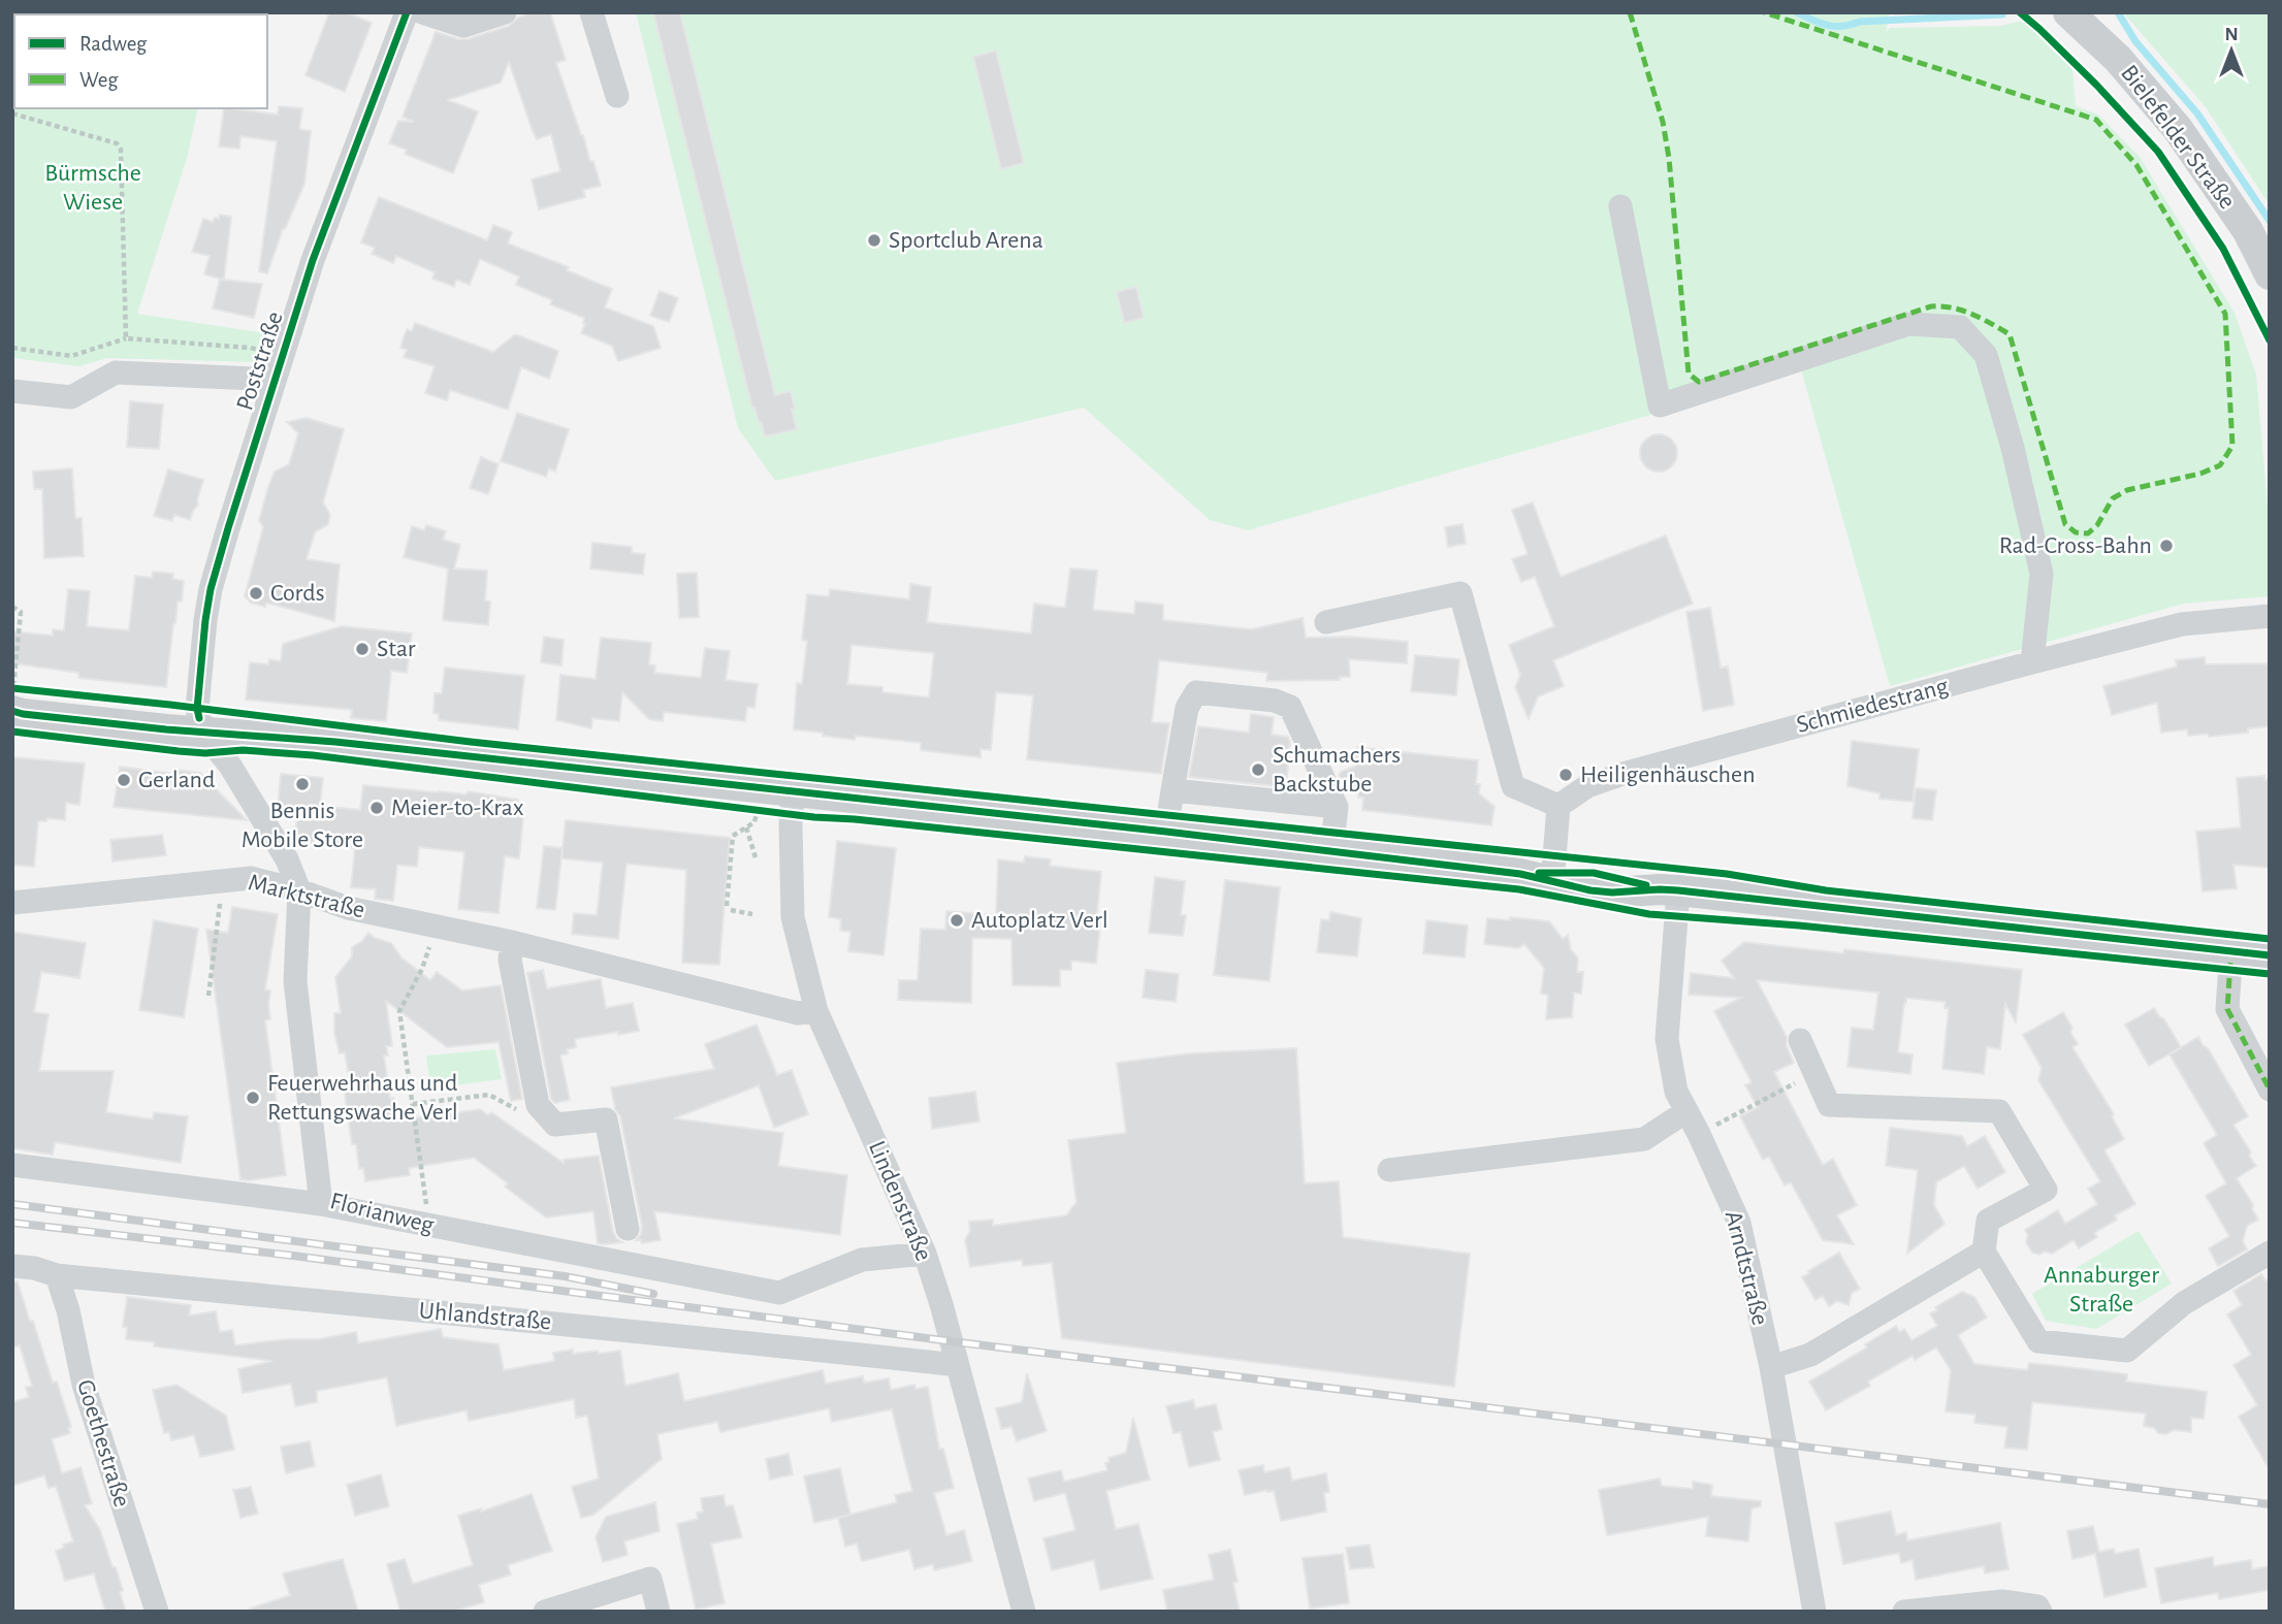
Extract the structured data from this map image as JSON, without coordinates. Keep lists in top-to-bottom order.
{
  "streets": {
    "main road": ["Bielefelder Straße"],
    "street": [
      "Poststraße",
      "Schmiedestrang",
      "Marktstraße",
      "Lindenstraße",
      "Florianweg",
      "Arndtstraße",
      "Uhlandstraße",
      "Goethestraße"
    ]
  },
  "crossings": [
    ["Poststraße", "Florianweg"],
    ["Marktstraße", "Lindenstraße"],
    ["Marktstraße", "Florianweg"],
    ["Lindenstraße", "Florianweg"],
    ["Lindenstraße", "Uhlandstraße"],
    ["Uhlandstraße", "Goethestraße"]
  ],
  "parks": ["Bürmsche Wiese", "Annaburger Straße"],
  "places": [
    "Sportclub Arena",
    "Rad-Cross-Bahn",
    "Cords",
    "Star",
    "Schumachers Backstube",
    "Heiligenhäuschen",
    "Gerland",
    "Bennis Mobile Store",
    "Meier-to-Krax",
    "Autoplatz Verl",
    "Feuerwehrhaus und Rettungswache Verl"
  ],
  "legend": ["Radweg", "Weg"],
  "north": "top"
}
